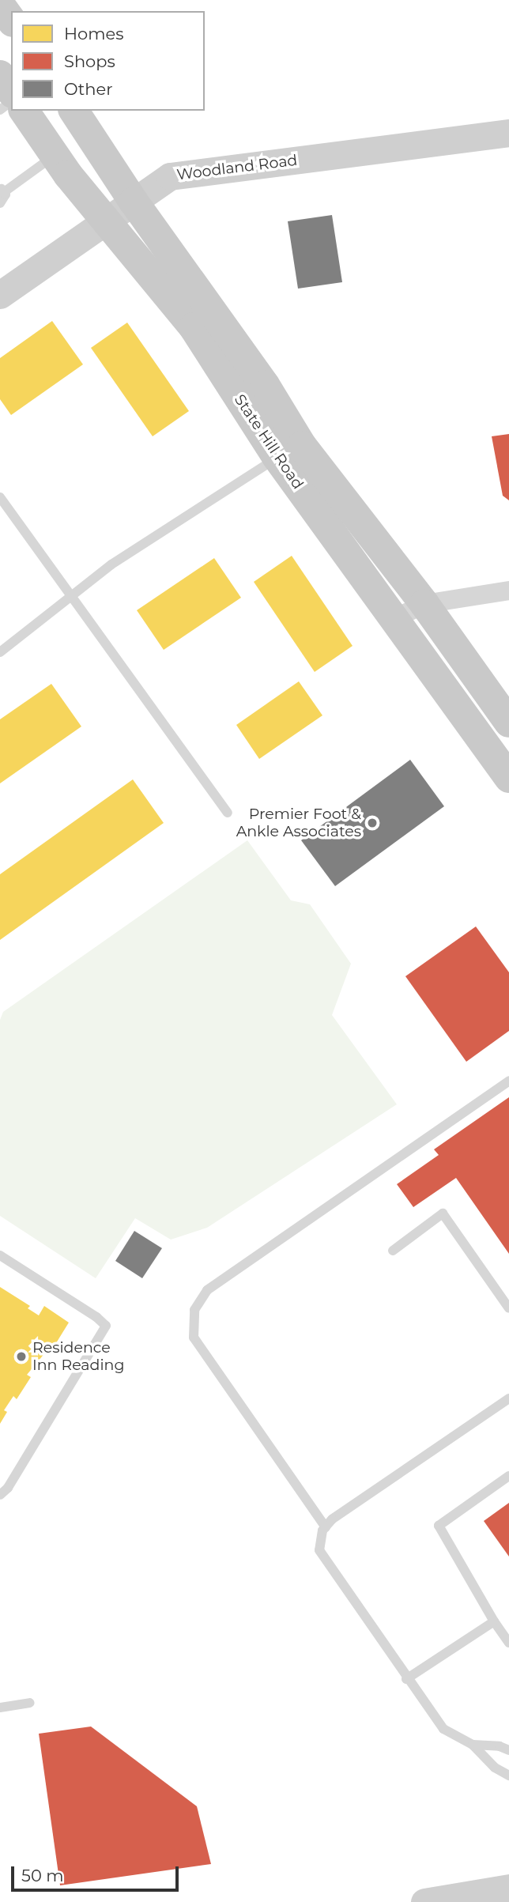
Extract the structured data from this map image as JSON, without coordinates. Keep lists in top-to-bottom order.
{
  "streets": {
    "main road": ["State Hill Road"],
    "street": ["Woodland Road"]
  },
  "crossings": [
    ["Woodland Road", "State Hill Road"]
  ],
  "places": ["Premier Foot & Ankle Associates", "Residence Inn Reading"],
  "legend": ["Homes", "Shops", "Other"],
  "scale_bar": "50 m"
}
